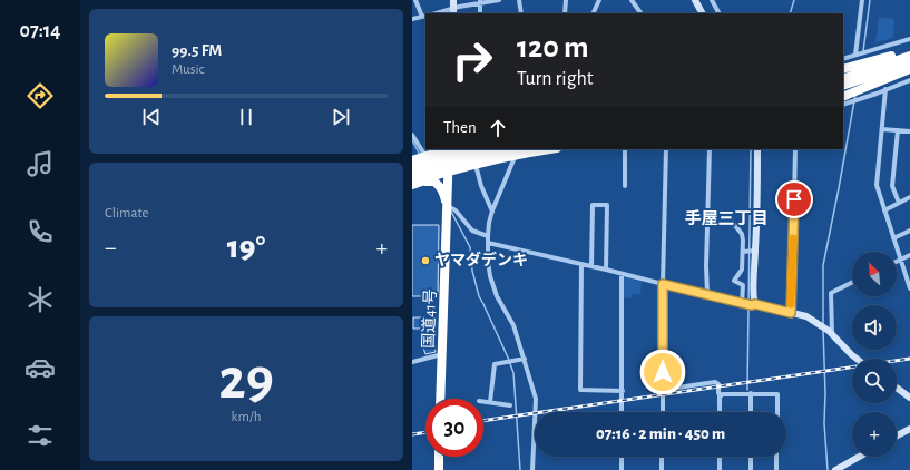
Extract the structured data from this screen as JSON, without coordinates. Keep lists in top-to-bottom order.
{
  "streets": {
    "highway": ["国道41号"]
  },
  "districts": ["手屋三丁目"],
  "places": ["ヤマダデンキ"],
  "north": "top left",
  "page": {
    "tabs": "07:14",
    "turn": ["120 m", "Turn right"],
    "song": ["99.5 FM", "Music"],
    "then": "Then",
    "tile": [
      "Climate",
      ["29", "km/h"]
    ],
    "heat": ["−", "19°", "+"],
    "map_buttons": "+",
    "limit": "30",
    "trip": "07:16 · 2 min · 450 m"
  }
}
